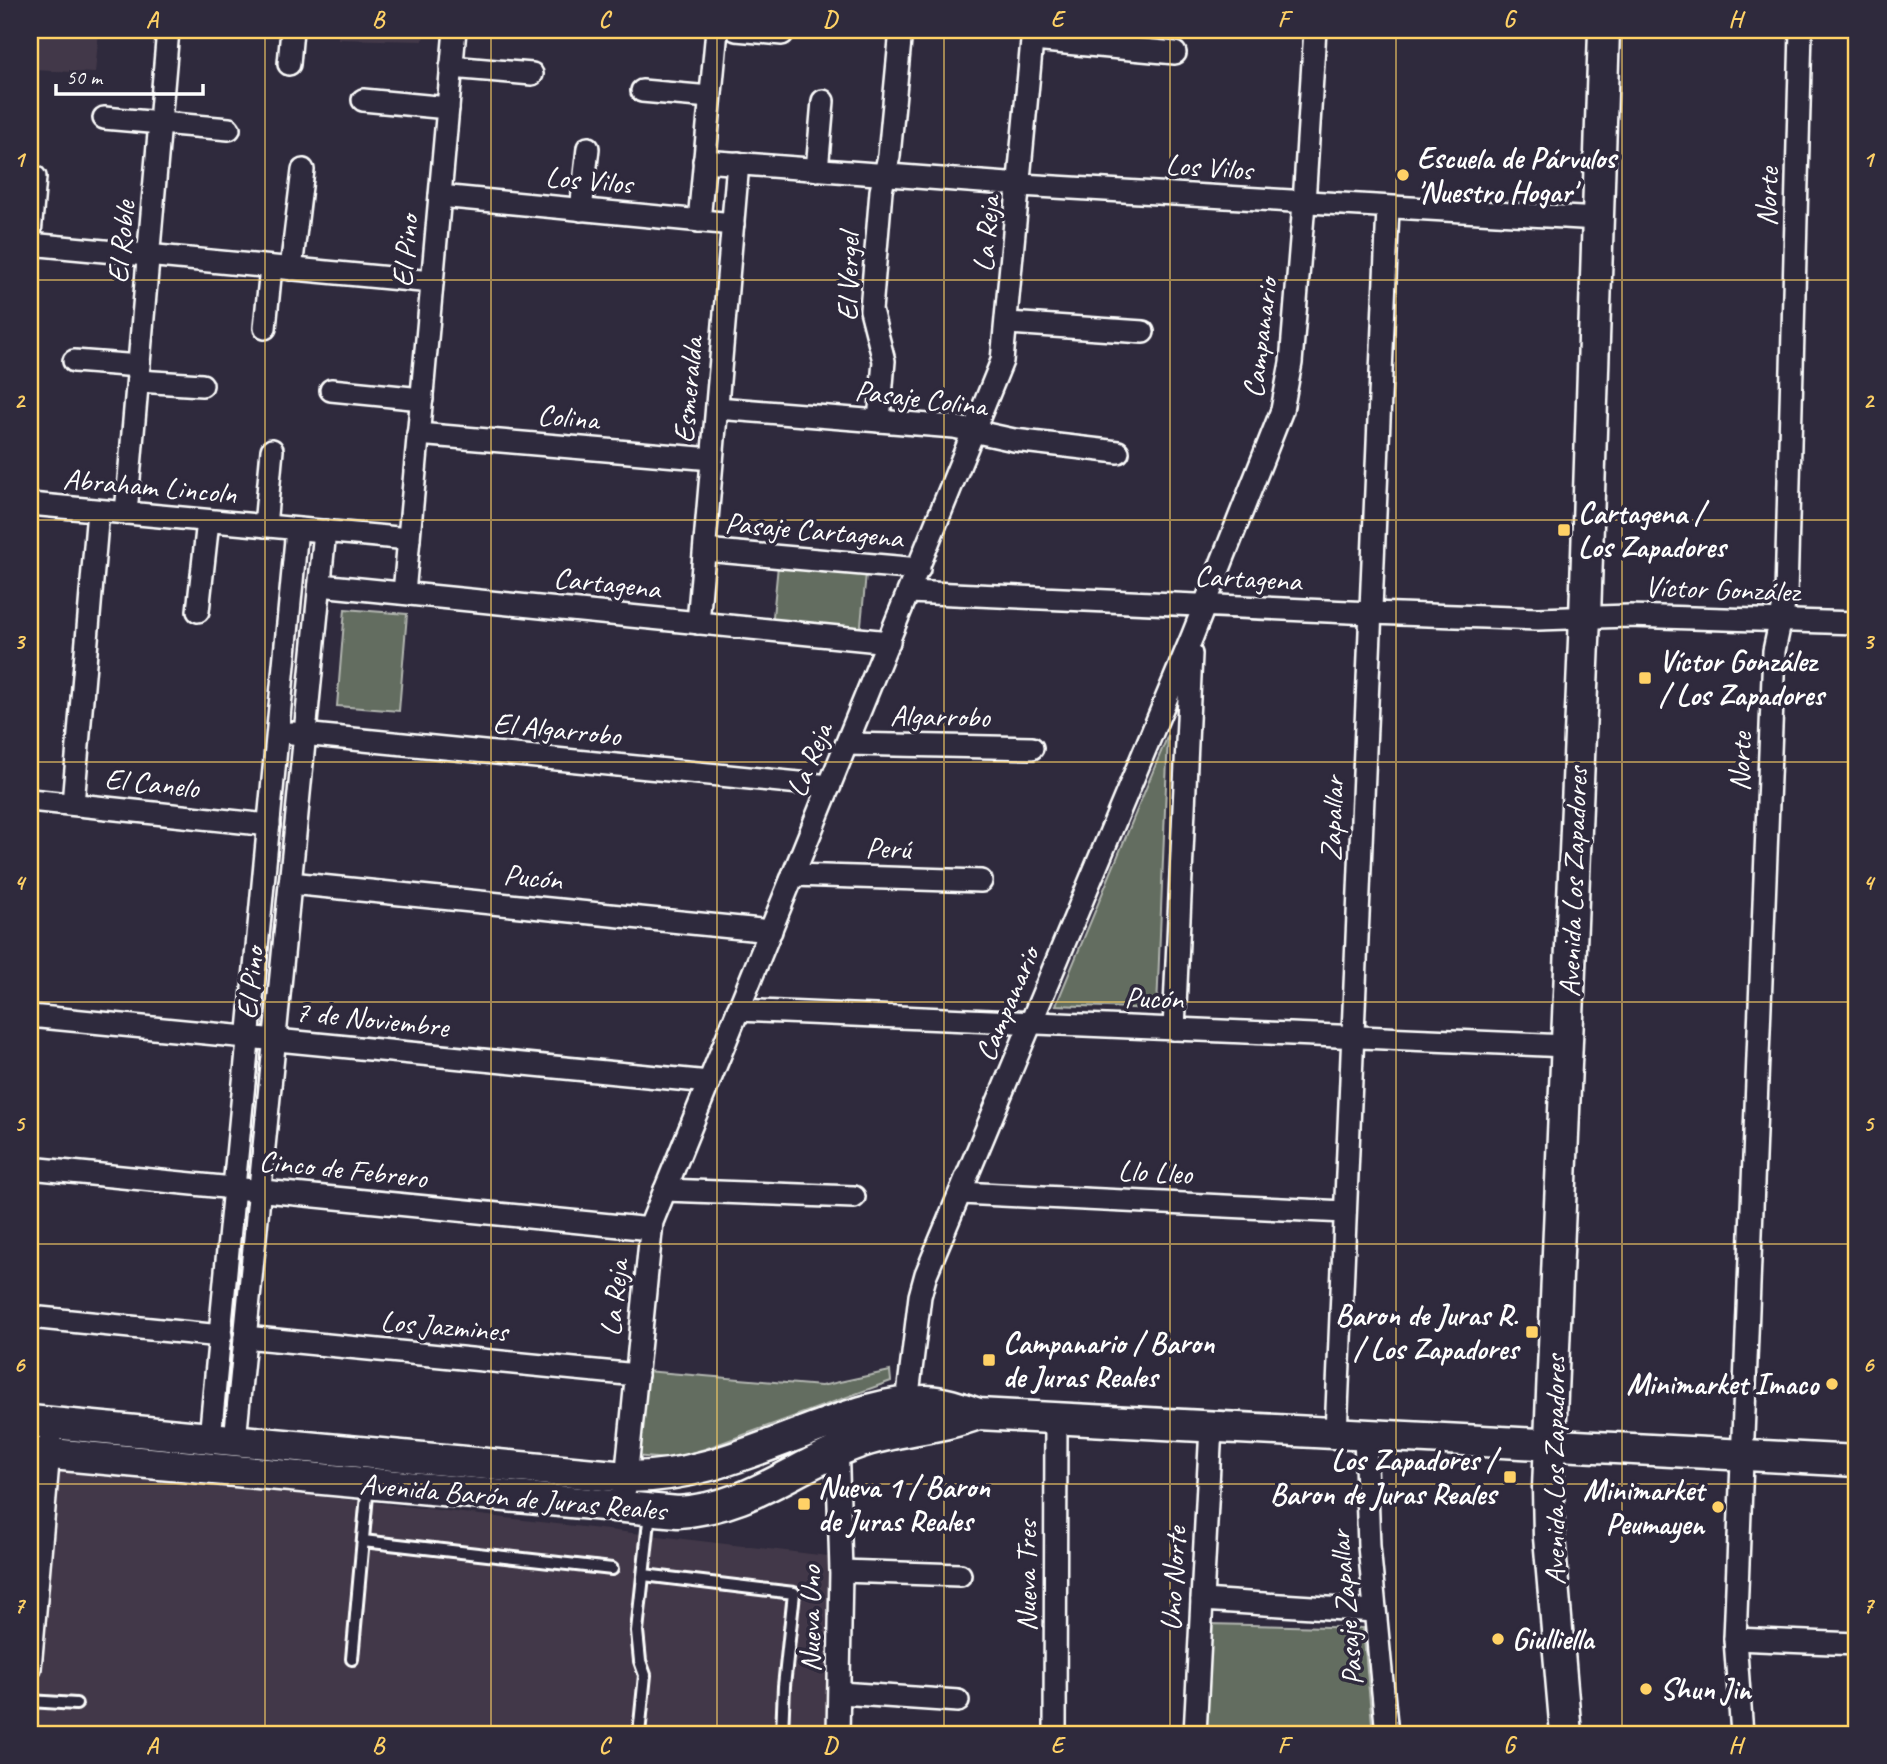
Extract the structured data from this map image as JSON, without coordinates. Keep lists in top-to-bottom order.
{
  "streets": {
    "street": [
      "Los Vilos",
      "Norte",
      "La Reja",
      "El Roble",
      "El Pino",
      "El Vergel",
      "Campanario",
      "Esmeralda",
      "Pasaje Colina",
      "Colina",
      "Abraham Lincoln",
      "Pasaje Cartagena",
      "Cartagena",
      "Víctor González",
      "Algarrobo",
      "El Algarrobo",
      "El Canelo",
      "Zapallar",
      "Perú",
      "Pucón",
      "Avenida Los Zapadores",
      "7 de Noviembre",
      "Cinco de Febrero",
      "Llo Lleo",
      "Los Jazmines",
      "Avenida Barón de Juras Reales",
      "Nueva Tres",
      "Uno Norte",
      "Pasaje Zapallar",
      "Nueva Uno"
    ]
  },
  "crossings": [
    ["Los Vilos", "La Reja"],
    ["Los Vilos", "El Pino"],
    ["Los Vilos", "El Vergel"],
    ["Los Vilos", "Campanario"],
    ["Los Vilos", "Esmeralda"],
    ["Los Vilos", "Zapallar"],
    ["Los Vilos", "Avenida Los Zapadores"],
    ["Norte", "Víctor González"],
    ["Norte", "Avenida Barón de Juras Reales"],
    ["La Reja", "Pasaje Colina"],
    ["La Reja", "Pasaje Cartagena"],
    ["La Reja", "Cartagena"],
    ["La Reja", "Algarrobo"],
    ["La Reja", "El Algarrobo"],
    ["La Reja", "Perú"],
    ["La Reja", "Pucón"],
    ["La Reja", "7 de Noviembre"],
    ["La Reja", "Cinco de Febrero"],
    ["La Reja", "Los Jazmines"],
    ["La Reja", "Avenida Barón de Juras Reales"],
    ["El Roble", "Abraham Lincoln"],
    ["El Pino", "Colina"],
    ["El Pino", "Abraham Lincoln"],
    ["El Pino", "Cartagena"],
    ["El Pino", "El Algarrobo"],
    ["El Pino", "El Canelo"],
    ["El Pino", "Pucón"],
    ["El Pino", "7 de Noviembre"],
    ["El Pino", "Cinco de Febrero"],
    ["El Pino", "Los Jazmines"],
    ["El Pino", "Avenida Barón de Juras Reales"],
    ["El Vergel", "Pasaje Colina"],
    ["Campanario", "Cartagena"],
    ["Campanario", "Pucón"],
    ["Campanario", "Llo Lleo"],
    ["Campanario", "Avenida Barón de Juras Reales"],
    ["Esmeralda", "Pasaje Colina"],
    ["Esmeralda", "Colina"],
    ["Esmeralda", "Pasaje Cartagena"],
    ["Esmeralda", "Cartagena"],
    ["Cartagena", "Víctor González"],
    ["Cartagena", "Zapallar"],
    ["Cartagena", "Avenida Los Zapadores"],
    ["Víctor González", "Avenida Los Zapadores"],
    ["Zapallar", "Pucón"],
    ["Zapallar", "Llo Lleo"],
    ["Zapallar", "Avenida Barón de Juras Reales"],
    ["Zapallar", "Pasaje Zapallar"],
    ["Pucón", "Avenida Los Zapadores"],
    ["Avenida Los Zapadores", "Avenida Barón de Juras Reales"],
    ["Avenida Barón de Juras Reales", "Nueva Tres"],
    ["Avenida Barón de Juras Reales", "Uno Norte"],
    ["Avenida Barón de Juras Reales", "Pasaje Zapallar"],
    ["Avenida Barón de Juras Reales", "Nueva Uno"]
  ],
  "places": {
    "other": [
      "Escuela de Párvulos 'Nuestro Hogar'",
      "Minimarket Imaco",
      "Minimarket Peumayen",
      "Giulliella",
      "Shun Jin"
    ],
    "transit": [
      "Cartagena / Los Zapadores",
      "Víctor González / Los Zapadores",
      "Baron de Juras R. / Los Zapadores",
      "Campanario / Baron de Juras Reales",
      "Los Zapadores / Baron de Juras Reales",
      "Nueva 1 / Baron de Juras Reales"
    ]
  },
  "scale_bar": "50 m",
  "grid": {
    "columns": [
      "A",
      "B",
      "C",
      "D",
      "E",
      "F",
      "G",
      "H"
    ],
    "rows": [
      "1",
      "2",
      "3",
      "4",
      "5",
      "6",
      "7"
    ]
  }
}
